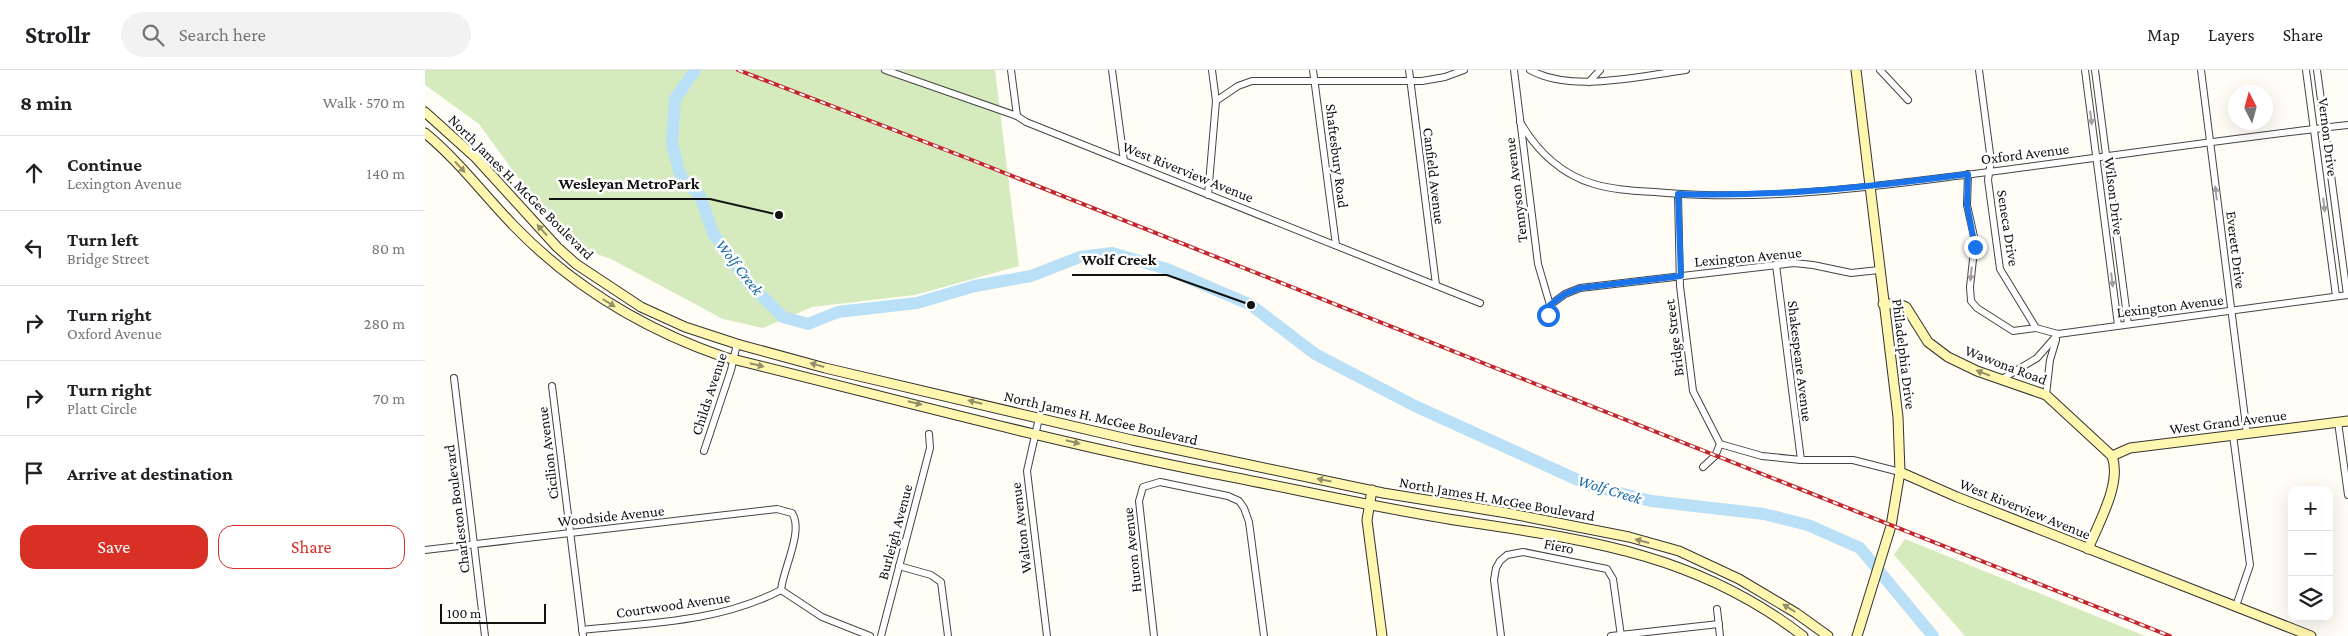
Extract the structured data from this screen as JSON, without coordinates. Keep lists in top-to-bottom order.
{
  "streets": {
    "main road": [
      "West Riverview Avenue",
      "North James H. McGee Boulevard",
      "Philadelphia Drive",
      "Wawona Road",
      "West Grand Avenue"
    ],
    "street": [
      "Vernon Drive",
      "Oxford Avenue",
      "Shaftesbury Road",
      "Canfield Avenue",
      "Tennyson Avenue",
      "Wilson Drive",
      "Seneca Drive",
      "Everett Drive",
      "Lexington Avenue",
      "Bridge Street",
      "Shakespeare Avenue",
      "Childs Avenue",
      "Cicilion Avenue",
      "Charleston Boulevard",
      "Woodside Avenue",
      "Walton Avenue",
      "Burleigh Avenue",
      "Fiero",
      "Huron Avenue",
      "Courtwood Avenue"
    ]
  },
  "crossings": [
    ["Vernon Drive", "Oxford Avenue"],
    ["Vernon Drive", "Lexington Avenue"],
    ["Oxford Avenue", "Tennyson Avenue"],
    ["Oxford Avenue", "Wilson Drive"],
    ["Oxford Avenue", "Seneca Drive"],
    ["Oxford Avenue", "Everett Drive"],
    ["Oxford Avenue", "Bridge Street"],
    ["Oxford Avenue", "Philadelphia Drive"],
    ["Shaftesbury Road", "West Riverview Avenue"],
    ["West Riverview Avenue", "Canfield Avenue"],
    ["West Riverview Avenue", "Bridge Street"],
    ["West Riverview Avenue", "Philadelphia Drive"],
    ["West Riverview Avenue", "Shakespeare Avenue"],
    ["North James H. McGee Boulevard", "Childs Avenue"],
    ["North James H. McGee Boulevard", "Walton Avenue"],
    ["Tennyson Avenue", "Lexington Avenue"],
    ["Wilson Drive", "Lexington Avenue"],
    ["Everett Drive", "Lexington Avenue"],
    ["Everett Drive", "West Grand Avenue"],
    ["Lexington Avenue", "Bridge Street"],
    ["Lexington Avenue", "Philadelphia Drive"],
    ["Lexington Avenue", "Shakespeare Avenue"],
    ["Philadelphia Drive", "Wawona Road"],
    ["Wawona Road", "West Grand Avenue"],
    ["Cicilion Avenue", "Woodside Avenue"],
    ["Cicilion Avenue", "Courtwood Avenue"],
    ["Charleston Boulevard", "Woodside Avenue"],
    ["Woodside Avenue", "Courtwood Avenue"]
  ],
  "one_way": ["Everett Drive", "Wawona Road"],
  "water": ["Wolf Creek"],
  "places": ["Wesleyan MetroPark", "Wolf Creek"],
  "scale_bar": "100 m",
  "north": "top",
  "page": {
    "header": "Strollr",
    "search": "Search here",
    "nav": ["Map", "Layers", "Share"],
    "heading": ["8 min", "Walk · 570 m"],
    "list": [
      ["Continue", "Lexington Avenue", "140 m"],
      ["Turn left", "Bridge Street", "80 m"],
      ["Turn right", "Oxford Avenue", "280 m"],
      ["Turn right", "Platt Circle", "70 m"],
      "Arrive at destination"
    ],
    "map_buttons": ["+", "−"],
    "buttons": ["Save", "Share"],
    "scale": "100 m"
  }
}
